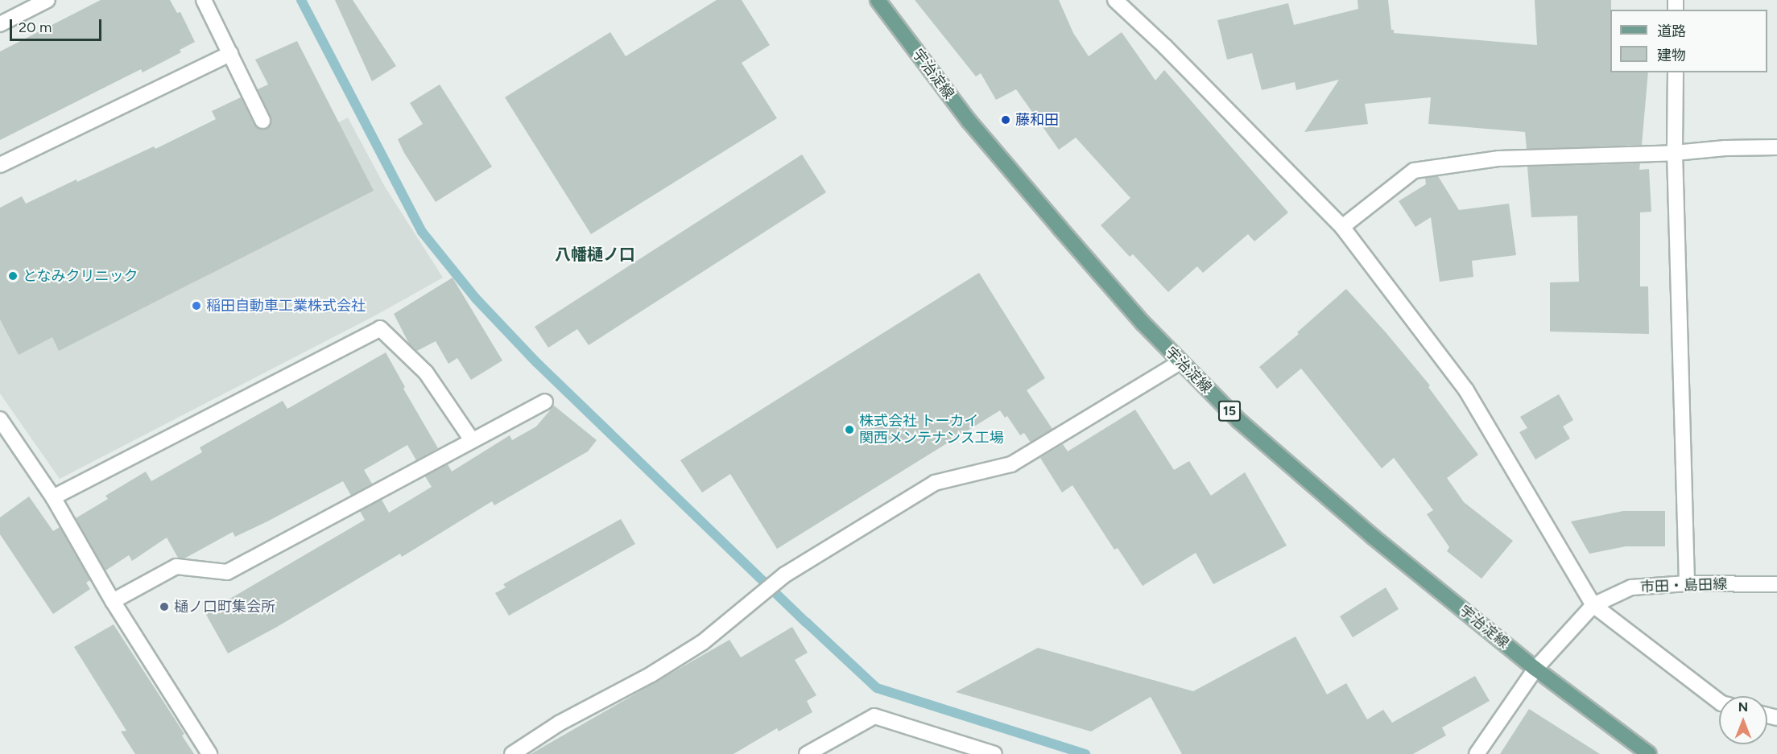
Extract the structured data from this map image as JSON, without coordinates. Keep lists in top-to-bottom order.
{
  "streets": {
    "main road": ["宇治淀線", "15"],
    "street": ["市田・島田線"]
  },
  "crossings": [
    ["宇治淀線", "市田・島田線"]
  ],
  "districts": ["八幡樋ノ口"],
  "places": [
    "藤和田",
    "となみクリニック",
    "稲田自動車工業株式会社",
    "株式会社 トーカイ 関西メンテナンス工場",
    "樋ノ口町集会所"
  ],
  "legend": ["道路", "建物"],
  "scale_bar": "20 m",
  "north": "top"
}
